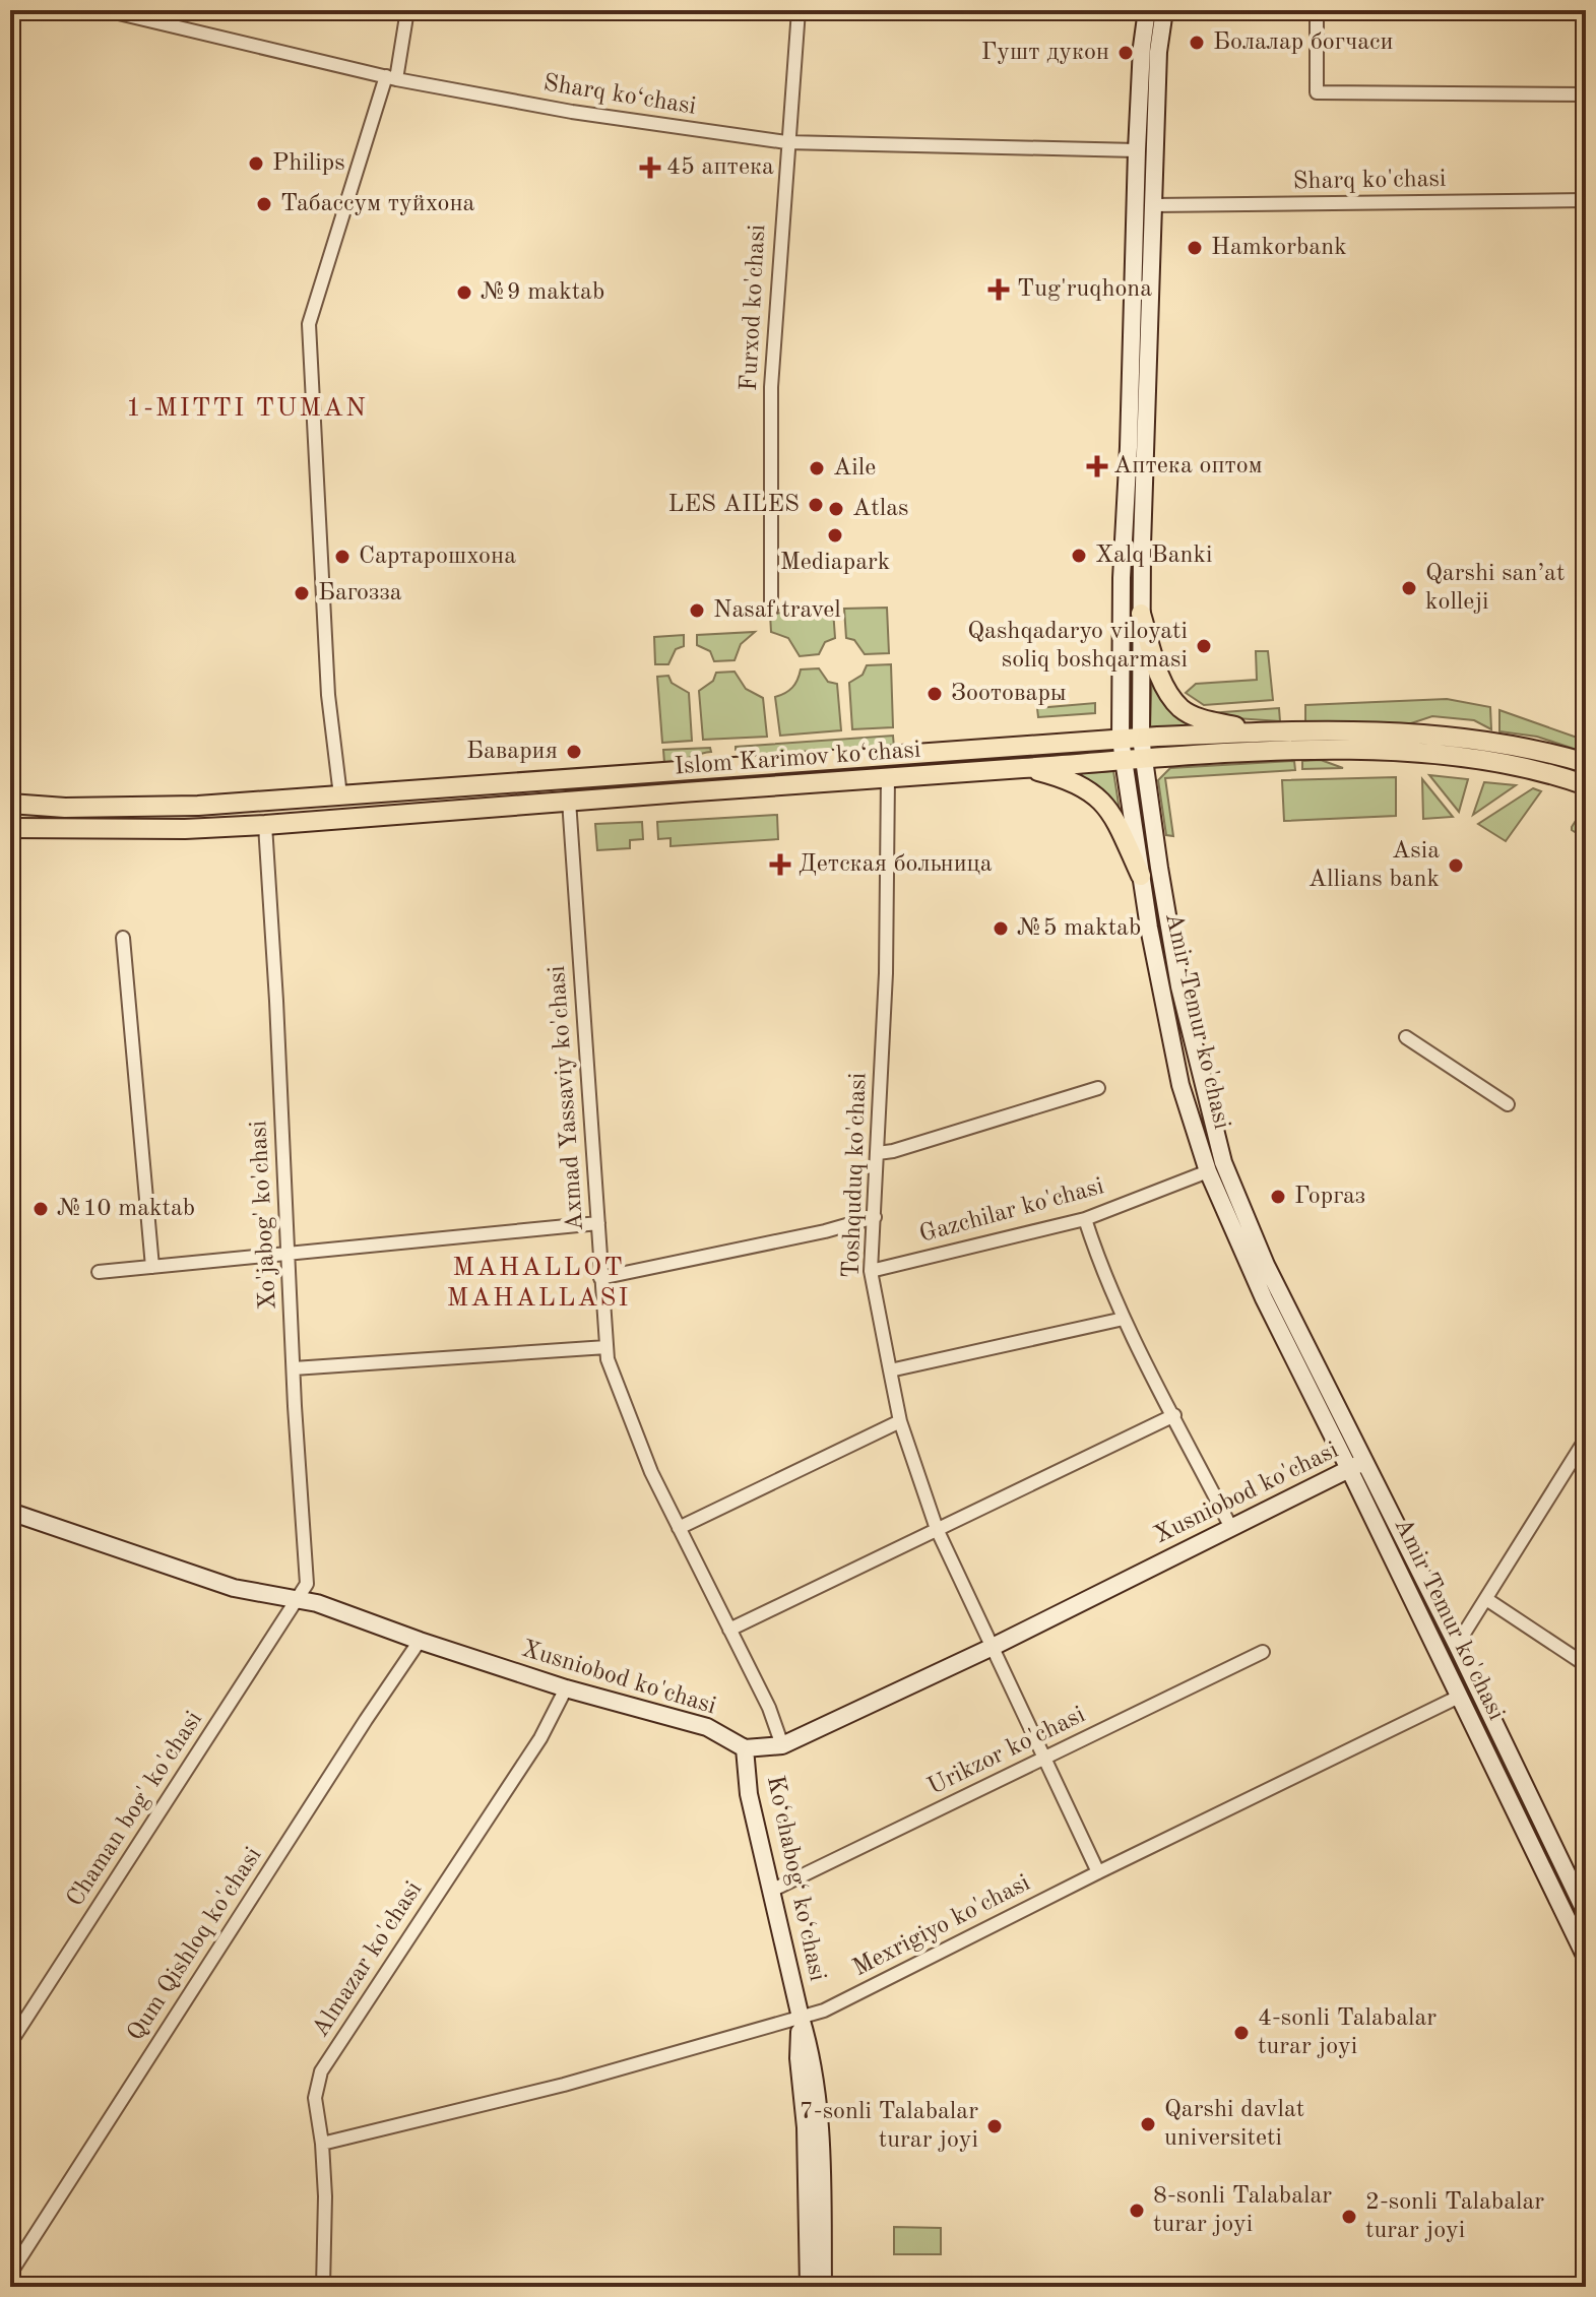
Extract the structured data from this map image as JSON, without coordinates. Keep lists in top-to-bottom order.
{
  "streets": {
    "main road": [
      "Islom Karimov ko‘chasi",
      "Amir Temur ko'chasi",
      "Xusniobod ko'chasi",
      "Ko‘chabog‘ ko‘chasi"
    ],
    "street": [
      "Sharq ko‘chasi",
      "Sharq ko'chasi",
      "Furxod ko'chasi",
      "Axmad Yassaviy ko'chasi",
      "Toshquduq ko'chasi",
      "Gazchilar ko'chasi",
      "Xo'jabog' ko'chasi",
      "Urikzor ko'chasi",
      "Chaman bog' ko'chasi",
      "Mexrigiyo ko'chasi",
      "Qum Qishloq ko'chasi",
      "Almazar ko'chasi"
    ]
  },
  "crossings": [
    ["Sharq ko‘chasi", "Furxod ko'chasi"],
    ["Sharq ko‘chasi", "Amir Temur ko'chasi"],
    ["Sharq ko'chasi", "Amir Temur ko'chasi"],
    ["Islom Karimov ko‘chasi", "Amir Temur ko'chasi"],
    ["Islom Karimov ko‘chasi", "Axmad Yassaviy ko'chasi"],
    ["Islom Karimov ko‘chasi", "Toshquduq ko'chasi"],
    ["Islom Karimov ko‘chasi", "Xo'jabog' ko'chasi"],
    ["Amir Temur ko'chasi", "Gazchilar ko'chasi"],
    ["Amir Temur ko'chasi", "Xusniobod ko'chasi"],
    ["Amir Temur ko'chasi", "Mexrigiyo ko'chasi"],
    ["Axmad Yassaviy ko'chasi", "Xusniobod ko'chasi"],
    ["Toshquduq ko'chasi", "Gazchilar ko'chasi"],
    ["Toshquduq ko'chasi", "Xusniobod ko'chasi"],
    ["Toshquduq ko'chasi", "Urikzor ko'chasi"],
    ["Toshquduq ko'chasi", "Mexrigiyo ko'chasi"],
    ["Xo'jabog' ko'chasi", "Xusniobod ko'chasi"],
    ["Xo'jabog' ko'chasi", "Chaman bog' ko'chasi"],
    ["Xusniobod ko'chasi", "Chaman bog' ko'chasi"],
    ["Xusniobod ko'chasi", "Ko‘chabog‘ ko‘chasi"],
    ["Xusniobod ko'chasi", "Qum Qishloq ko'chasi"],
    ["Xusniobod ko'chasi", "Almazar ko'chasi"],
    ["Urikzor ko'chasi", "Ko‘chabog‘ ko‘chasi"],
    ["Ko‘chabog‘ ko‘chasi", "Mexrigiyo ko'chasi"],
    ["Mexrigiyo ko'chasi", "Almazar ko'chasi"]
  ],
  "districts": ["1-MITTI TUMAN", "MAHALLOT MAHALLASI"],
  "places": {
    "other": [
      "Болалар богчаси",
      "Гушт дукон",
      "Philips",
      "Табассум туйхона",
      "Hamkorbank",
      "№9 maktab",
      "Aile",
      "LES AILES",
      "Atlas",
      "Mediapark",
      "Xalq Banki",
      "Сартарошхона",
      "Qarshi san’at kolleji",
      "Багозза",
      "Nasaf travel",
      "Qashqadaryo viloyati soliq boshqarmasi",
      "Зоотовары",
      "Бавария",
      "Asia Allians bank",
      "№5 maktab",
      "Горгаз",
      "№10 maktab",
      "4-sonli Talabalar turar joyi",
      "Qarshi davlat universiteti",
      "7-sonli Talabalar turar joyi",
      "8-sonli Talabalar turar joyi",
      "2-sonli Talabalar turar joyi"
    ],
    "health": [
      "45 аптека",
      "Tug'ruqhona",
      "Аптека оптом",
      "Детская больница"
    ]
  }
}
